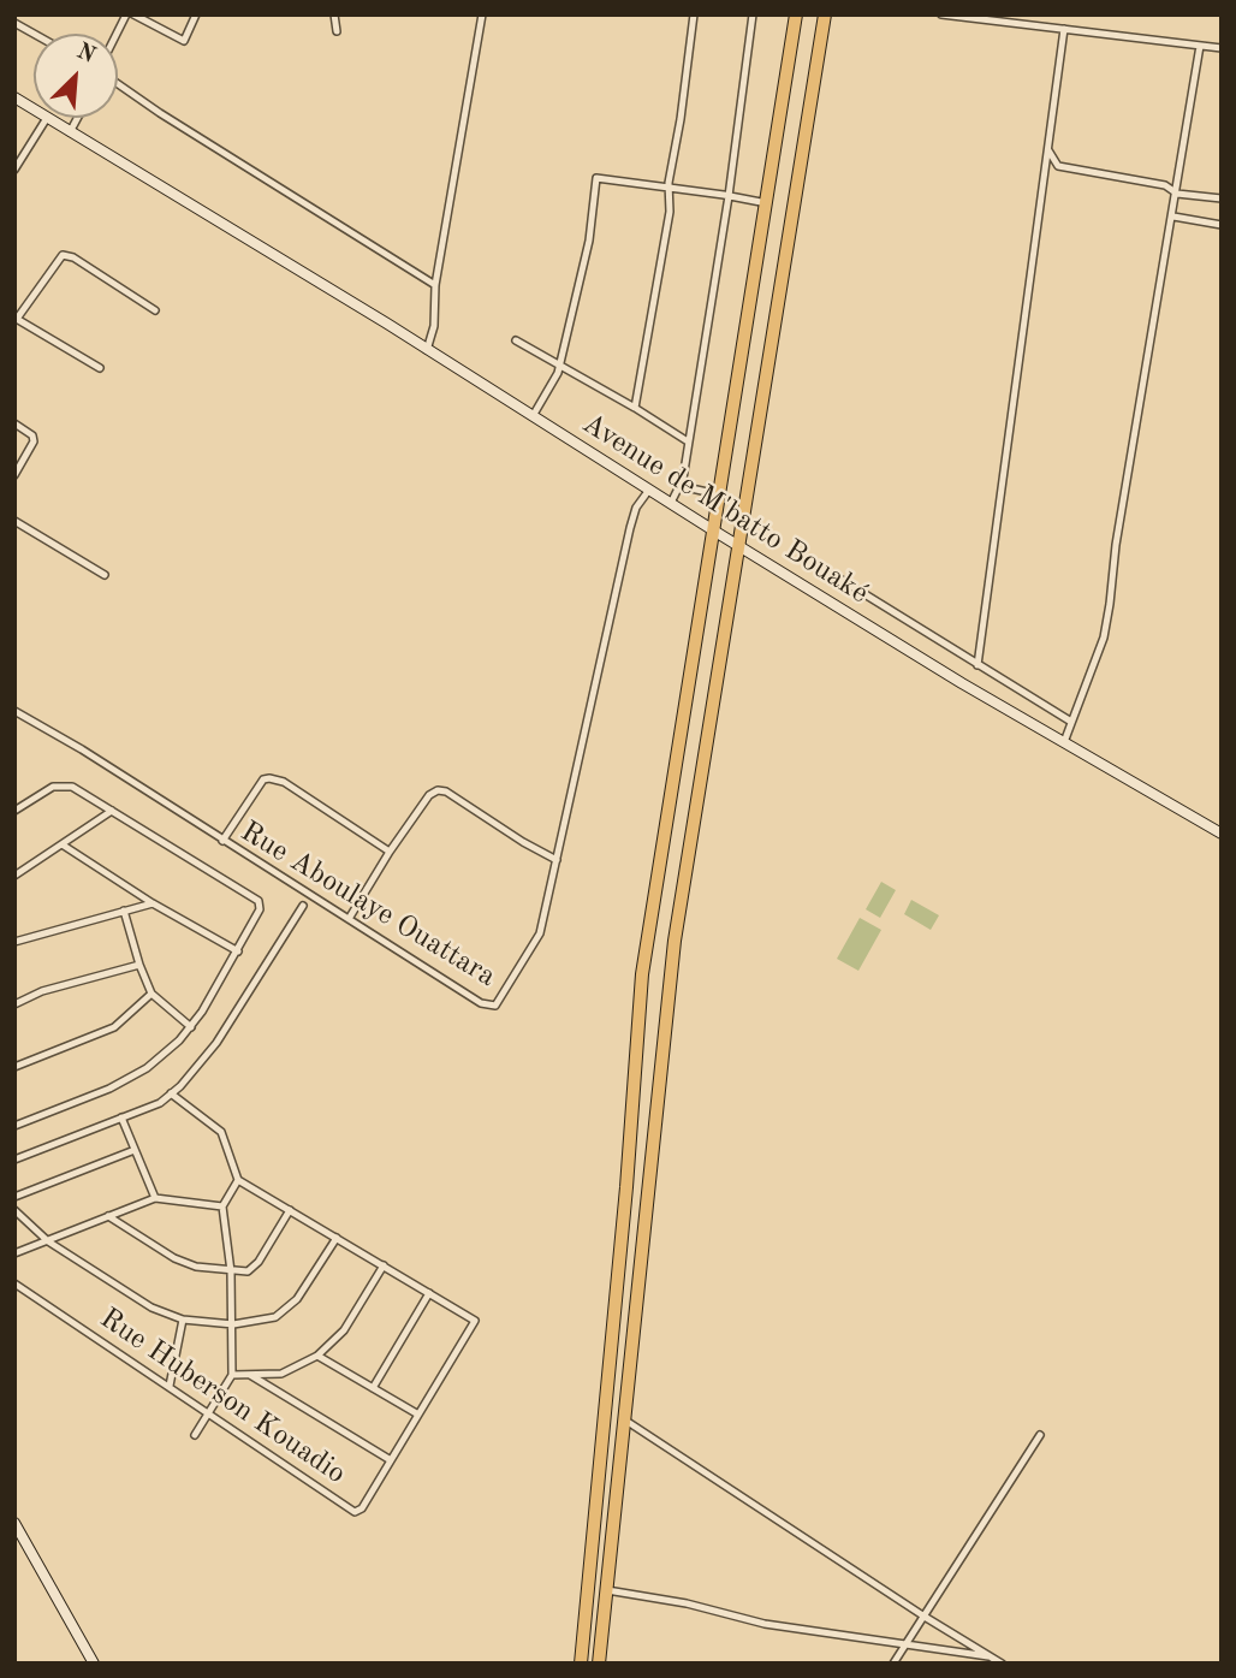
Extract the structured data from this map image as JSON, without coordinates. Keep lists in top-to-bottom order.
{
  "streets": {
    "street": ["Avenue de M'batto Bouaké", "Rue Aboulaye Ouattara", "Rue Huberson Kouadio"]
  },
  "crossings": [
    ["Avenue de M'batto Bouaké", "Rue Aboulaye Ouattara"]
  ],
  "north": "top right"
}
